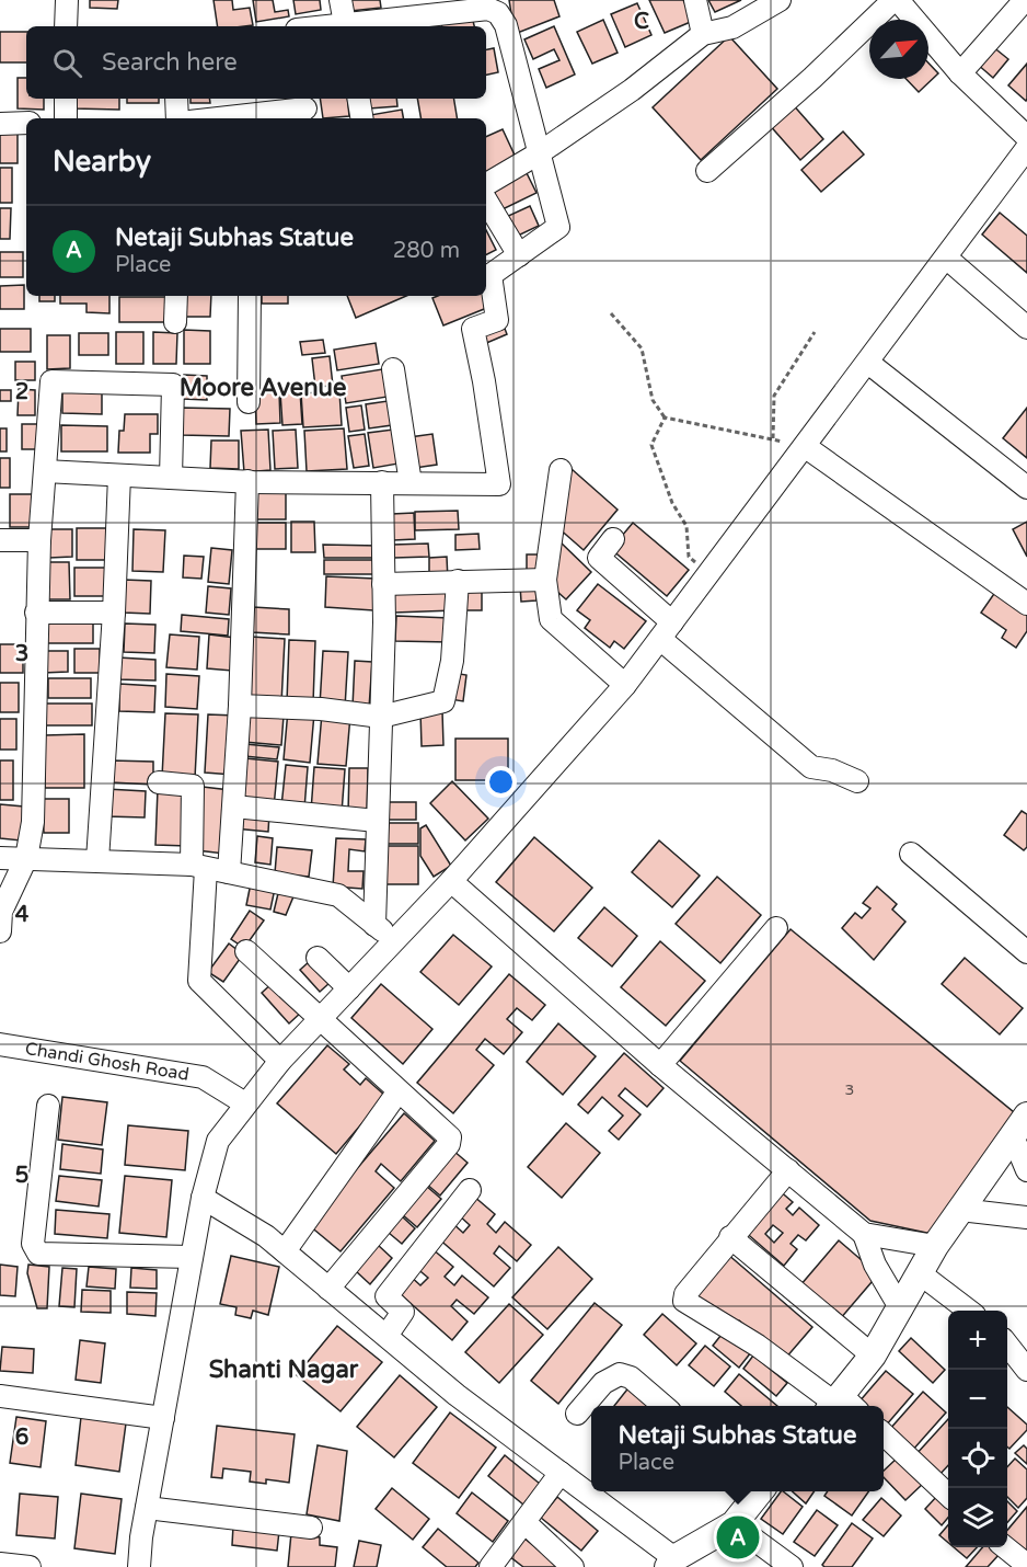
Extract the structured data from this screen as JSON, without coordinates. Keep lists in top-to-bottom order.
{
  "streets": {
    "street": ["Chandi Ghosh Road"]
  },
  "districts": ["Moore Avenue", "Shanti Nagar"],
  "house_numbers": ["3"],
  "north": "top right",
  "page": {
    "search": "Search here",
    "heading": "Nearby",
    "list": [
      {
        "mark": "A",
        "name": "Netaji Subhas Statue",
        "note": "Place",
        "value": "280 m"
      }
    ],
    "map_buttons": ["+", "−"],
    "popup": ["Netaji Subhas Statue", "Place"],
    "pins": "A"
  },
  "grid": {
    "columns": ["C"],
    "rows": [
      "2",
      "3",
      "4",
      "5",
      "6"
    ]
  }
}
